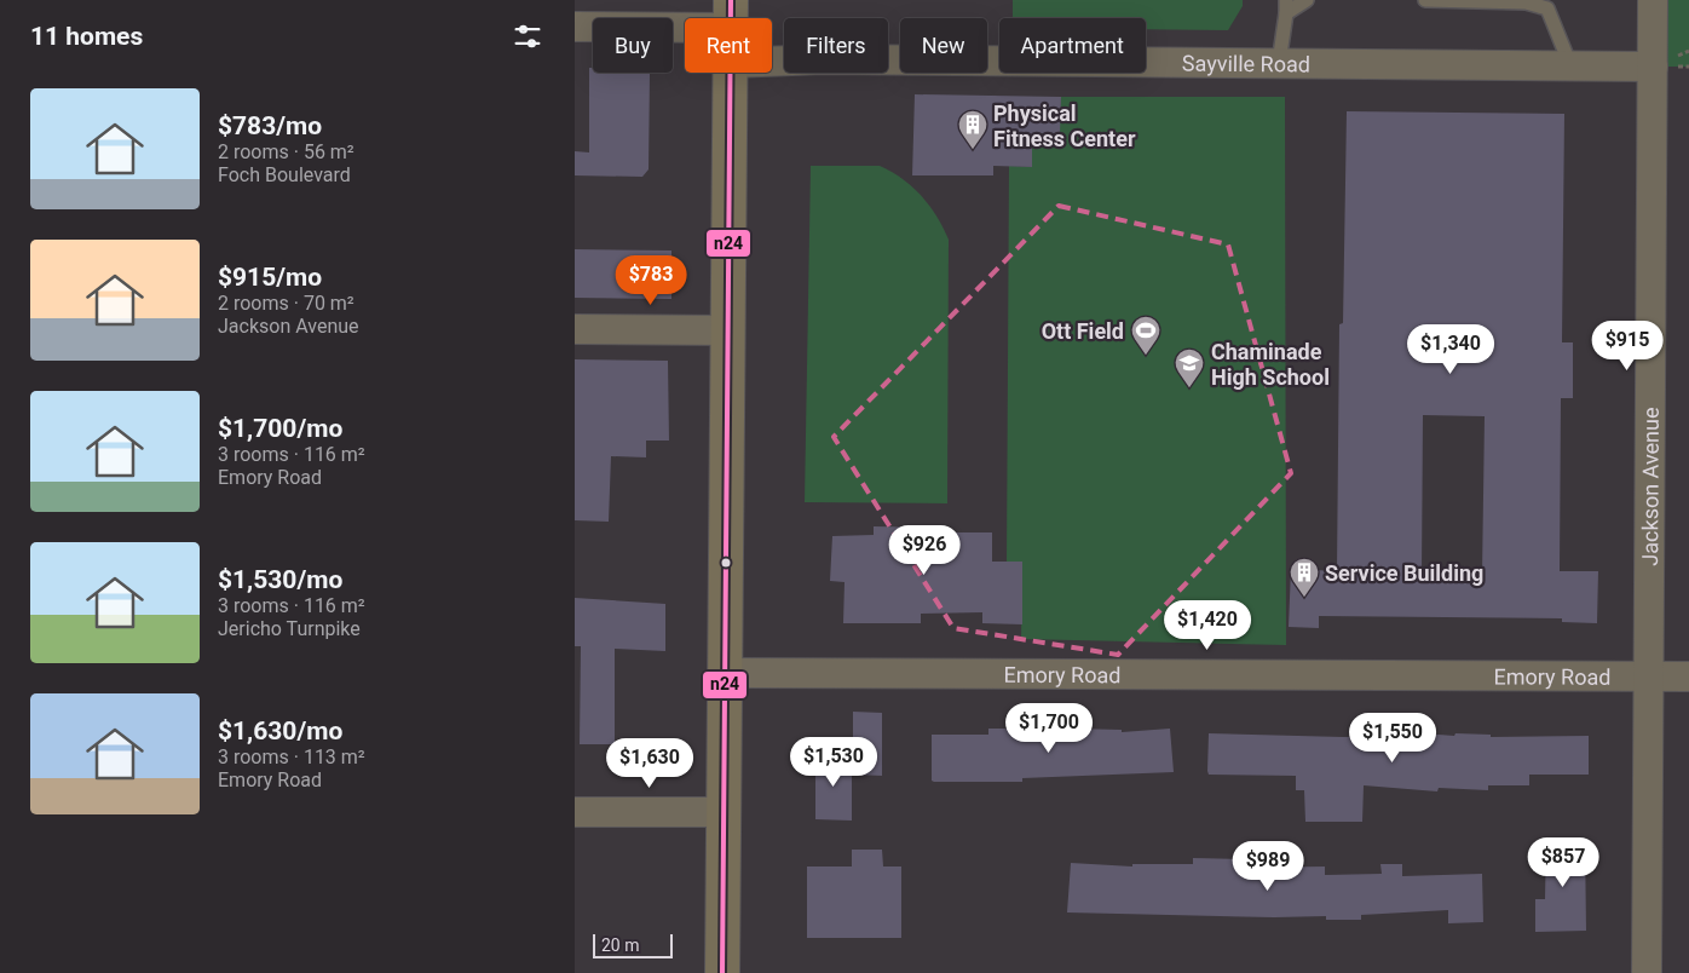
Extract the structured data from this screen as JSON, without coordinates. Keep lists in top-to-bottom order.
{
  "streets": {
    "street": ["Sayville Road", "Jackson Avenue", "Emory Road"]
  },
  "crossings": [
    ["Sayville Road", "Jackson Avenue"],
    ["Jackson Avenue", "Emory Road"]
  ],
  "places": {
    "building": ["Physical Fitness Center", "Service Building"],
    "sports": ["Ott Field"],
    "school or university": ["Chaminade High School"]
  },
  "lines": ["transit line n24"],
  "scale_bar": "20 m",
  "page": {
    "heading": "11 homes",
    "chip": [
      "Buy",
      "Rent",
      "Filters",
      "New",
      "Apartment"
    ],
    "list": [
      {
        "name": "$783/mo",
        "note": "2 rooms · 56 m² · Foch Boulevard"
      },
      {
        "name": "$915/mo",
        "note": "2 rooms · 70 m² · Jackson Avenue"
      },
      {
        "name": "$1,700/mo",
        "note": "3 rooms · 116 m² · Emory Road"
      },
      {
        "name": "$1,530/mo",
        "note": "3 rooms · 116 m² · Jericho Turnpike"
      },
      {
        "name": "$1,630/mo",
        "note": "3 rooms · 113 m² · Emory Road"
      }
    ],
    "price": [
      "$783",
      "$915",
      "$1,340",
      "$926",
      "$1,420",
      "$1,700",
      "$1,550",
      "$1,530",
      "$1,630",
      "$857",
      "$989"
    ],
    "scale": "20 m"
  }
}
